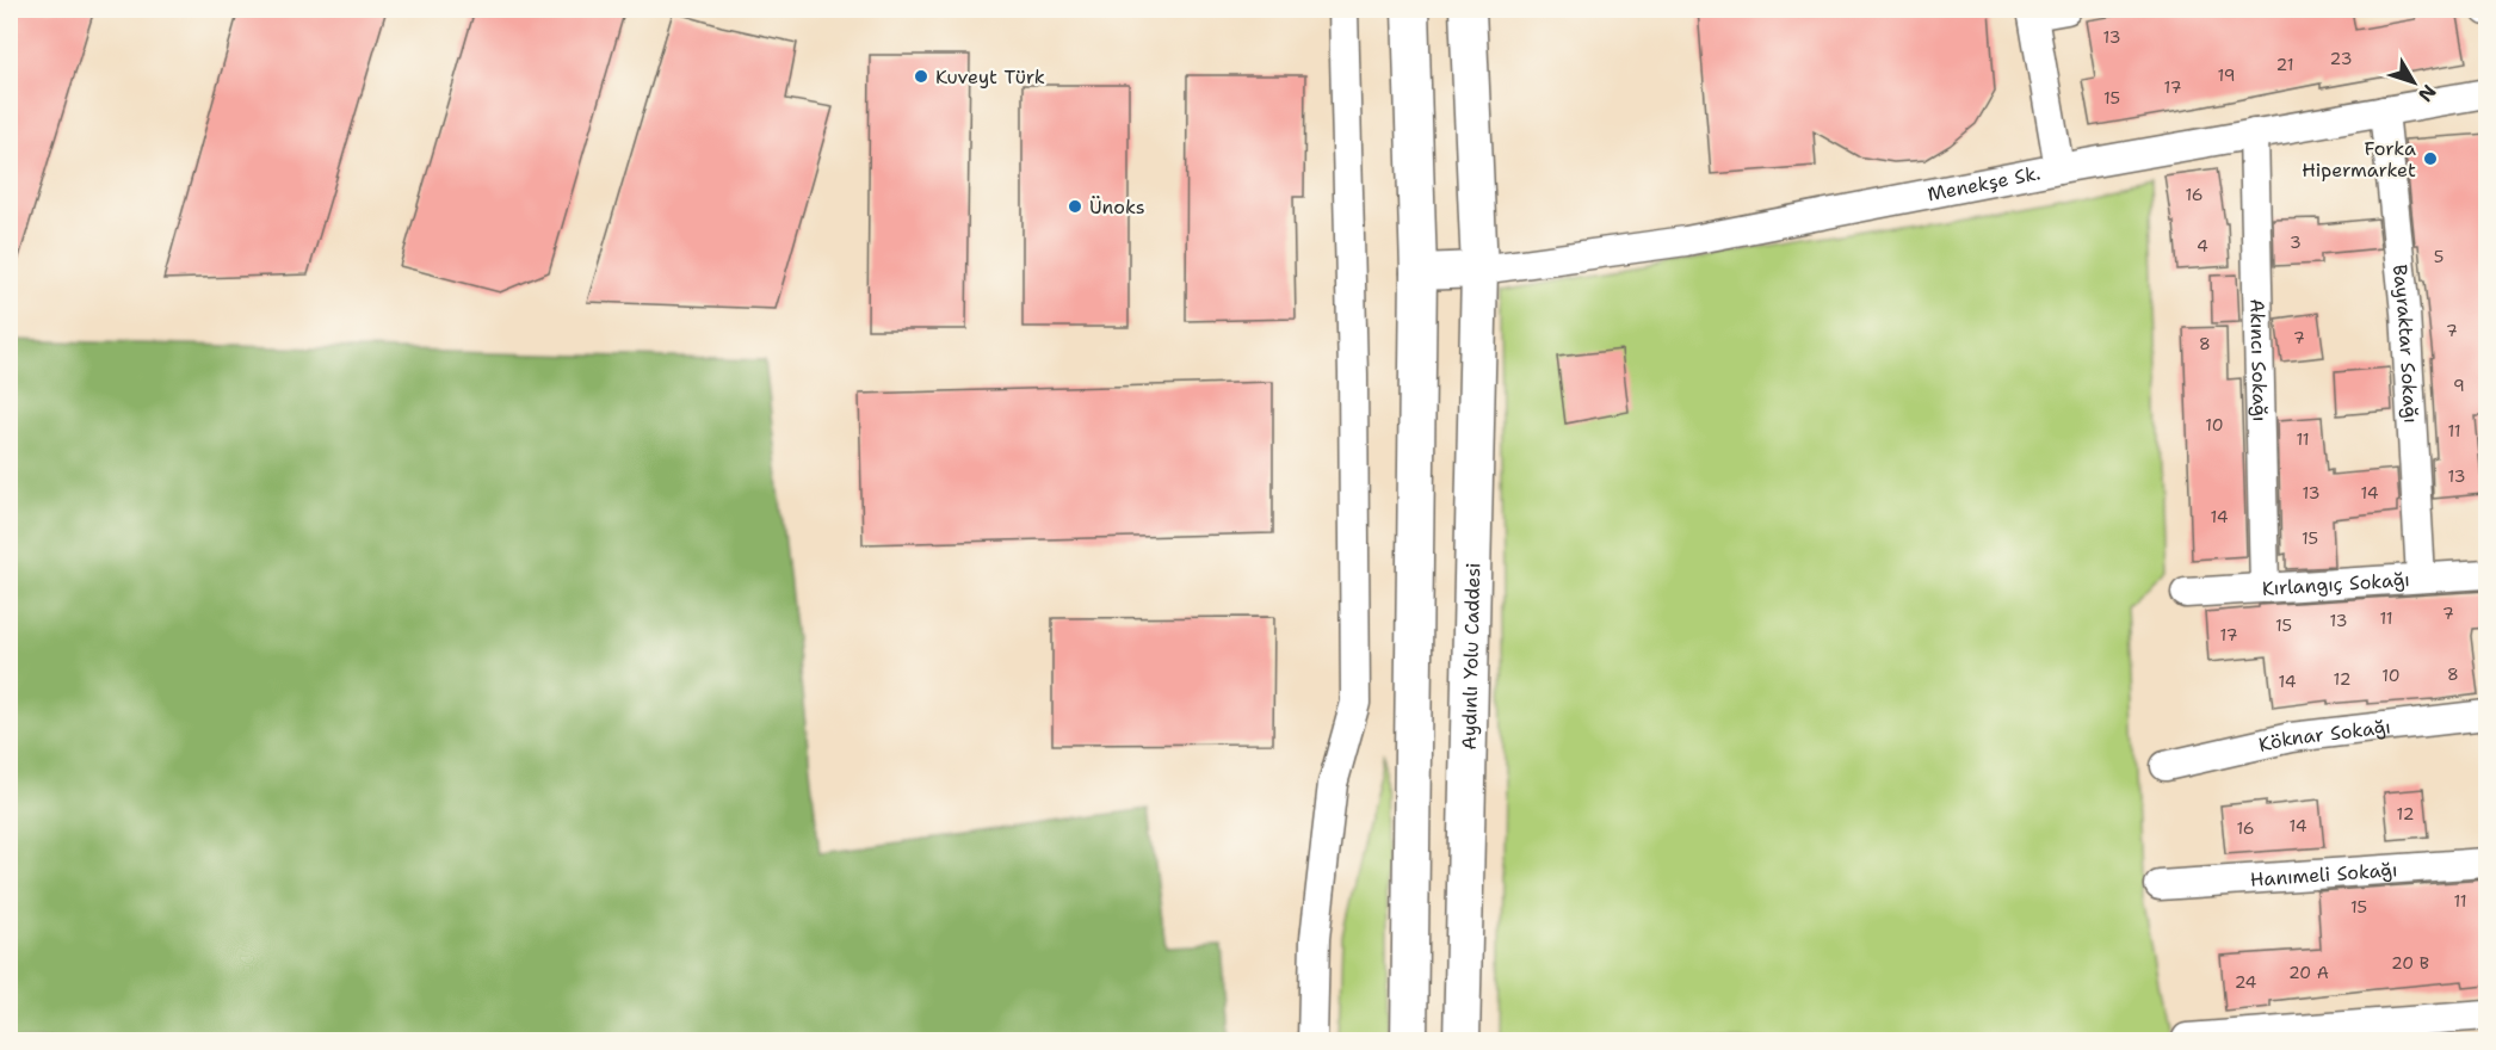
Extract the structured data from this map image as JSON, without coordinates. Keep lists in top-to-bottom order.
{
  "streets": {
    "main road": ["Aydınlı Yolu Caddesi"],
    "street": [
      "Menekşe Sk.",
      "Bayraktar Sokağı",
      "Akıncı Sokağı",
      "Kırlangıç Sokağı",
      "Köknar Sokağı",
      "Hanımeli Sokağı"
    ]
  },
  "crossings": [
    ["Menekşe Sk.", "Bayraktar Sokağı"],
    ["Menekşe Sk.", "Akıncı Sokağı"],
    ["Menekşe Sk.", "Aydınlı Yolu Caddesi"],
    ["Bayraktar Sokağı", "Kırlangıç Sokağı"],
    ["Akıncı Sokağı", "Kırlangıç Sokağı"]
  ],
  "places": ["Kuveyt Türk", "Forka Hipermarket", "Ünoks"],
  "house_numbers": [
    "13",
    "23",
    "21",
    "19",
    "17",
    "15",
    "16",
    "3",
    "4",
    "5",
    "7",
    "7",
    "8",
    "9",
    "10",
    "11",
    "11",
    "13",
    "13",
    "14",
    "14",
    "15",
    "7",
    "11",
    "13",
    "15",
    "17",
    "8",
    "10",
    "12",
    "14",
    "12",
    "14",
    "16",
    "11",
    "15",
    "20 B",
    "20 A",
    "24"
  ],
  "north": "bottom right"
}
